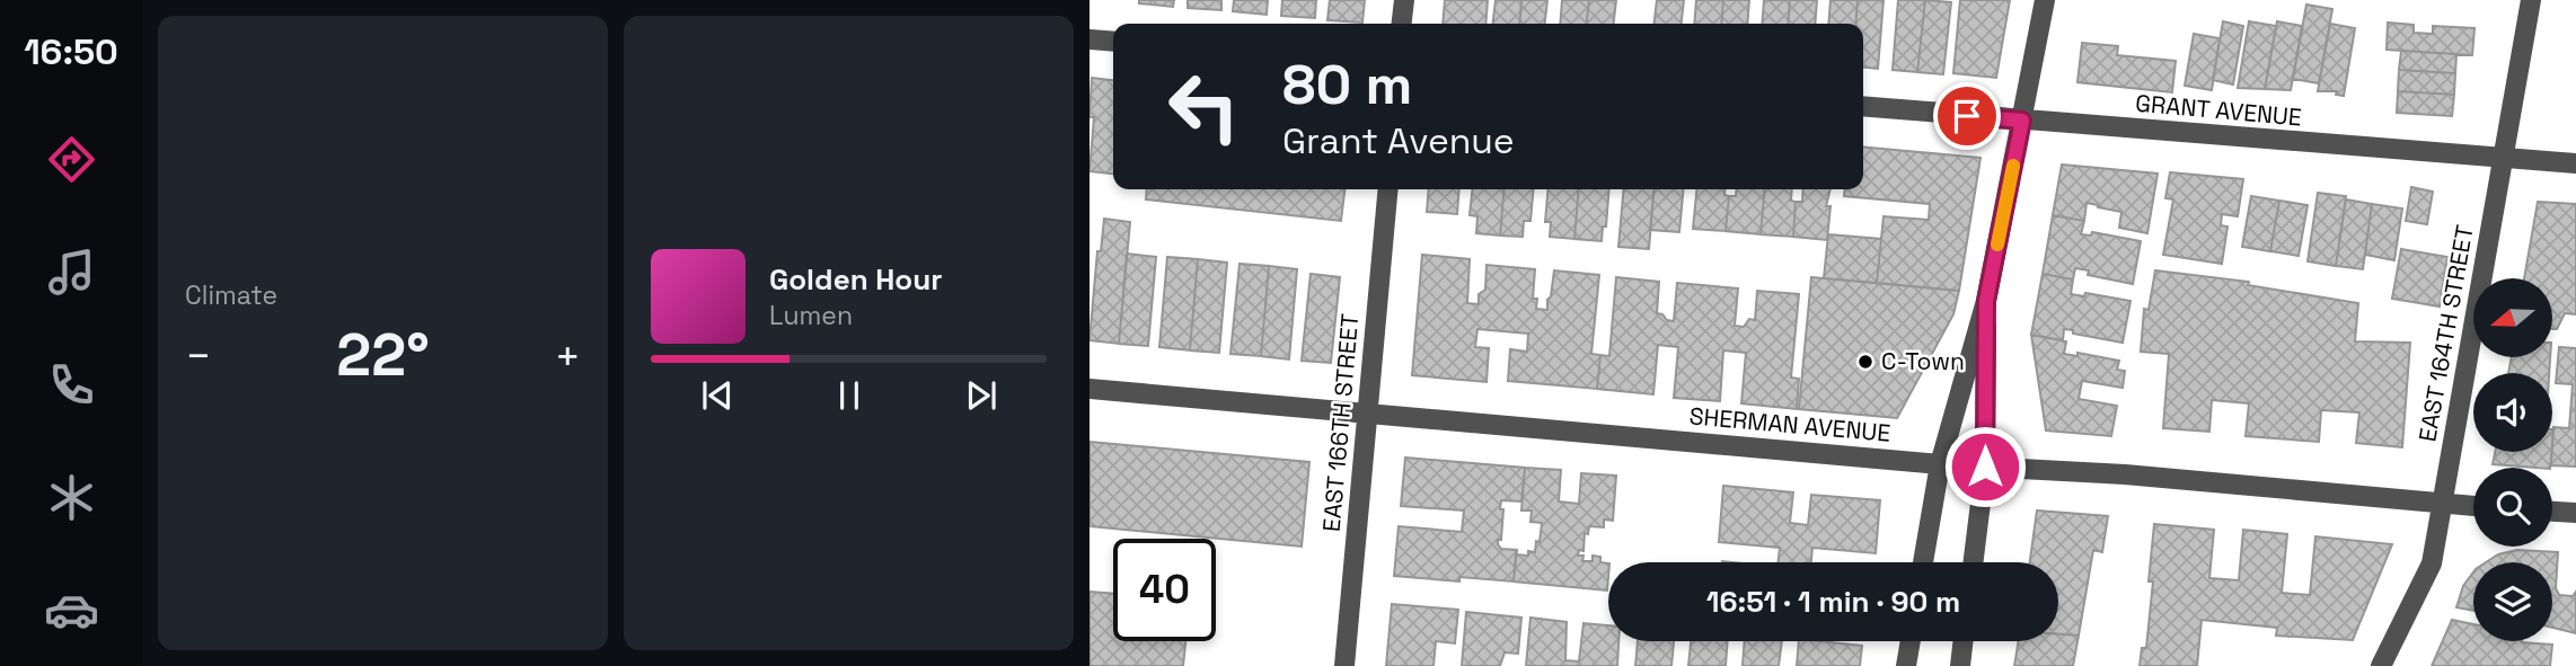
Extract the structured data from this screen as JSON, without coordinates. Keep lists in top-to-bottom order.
{
  "streets": {
    "street": [
      "GRANT AVENUE",
      "EAST 164TH STREET",
      "EAST 166TH STREET",
      "SHERMAN AVENUE"
    ]
  },
  "crossings": [
    ["GRANT AVENUE", "EAST 164TH STREET"],
    ["EAST 164TH STREET", "SHERMAN AVENUE"],
    ["EAST 166TH STREET", "SHERMAN AVENUE"]
  ],
  "places": ["C-Town"],
  "north": "left",
  "page": {
    "tabs": "16:50",
    "tile": "Climate",
    "turn": ["80 m", "Grant Avenue"],
    "song": ["Golden Hour", "Lumen"],
    "heat": ["−", "22°", "+"],
    "limit": "40",
    "trip": "16:51 · 1 min · 90 m"
  }
}
